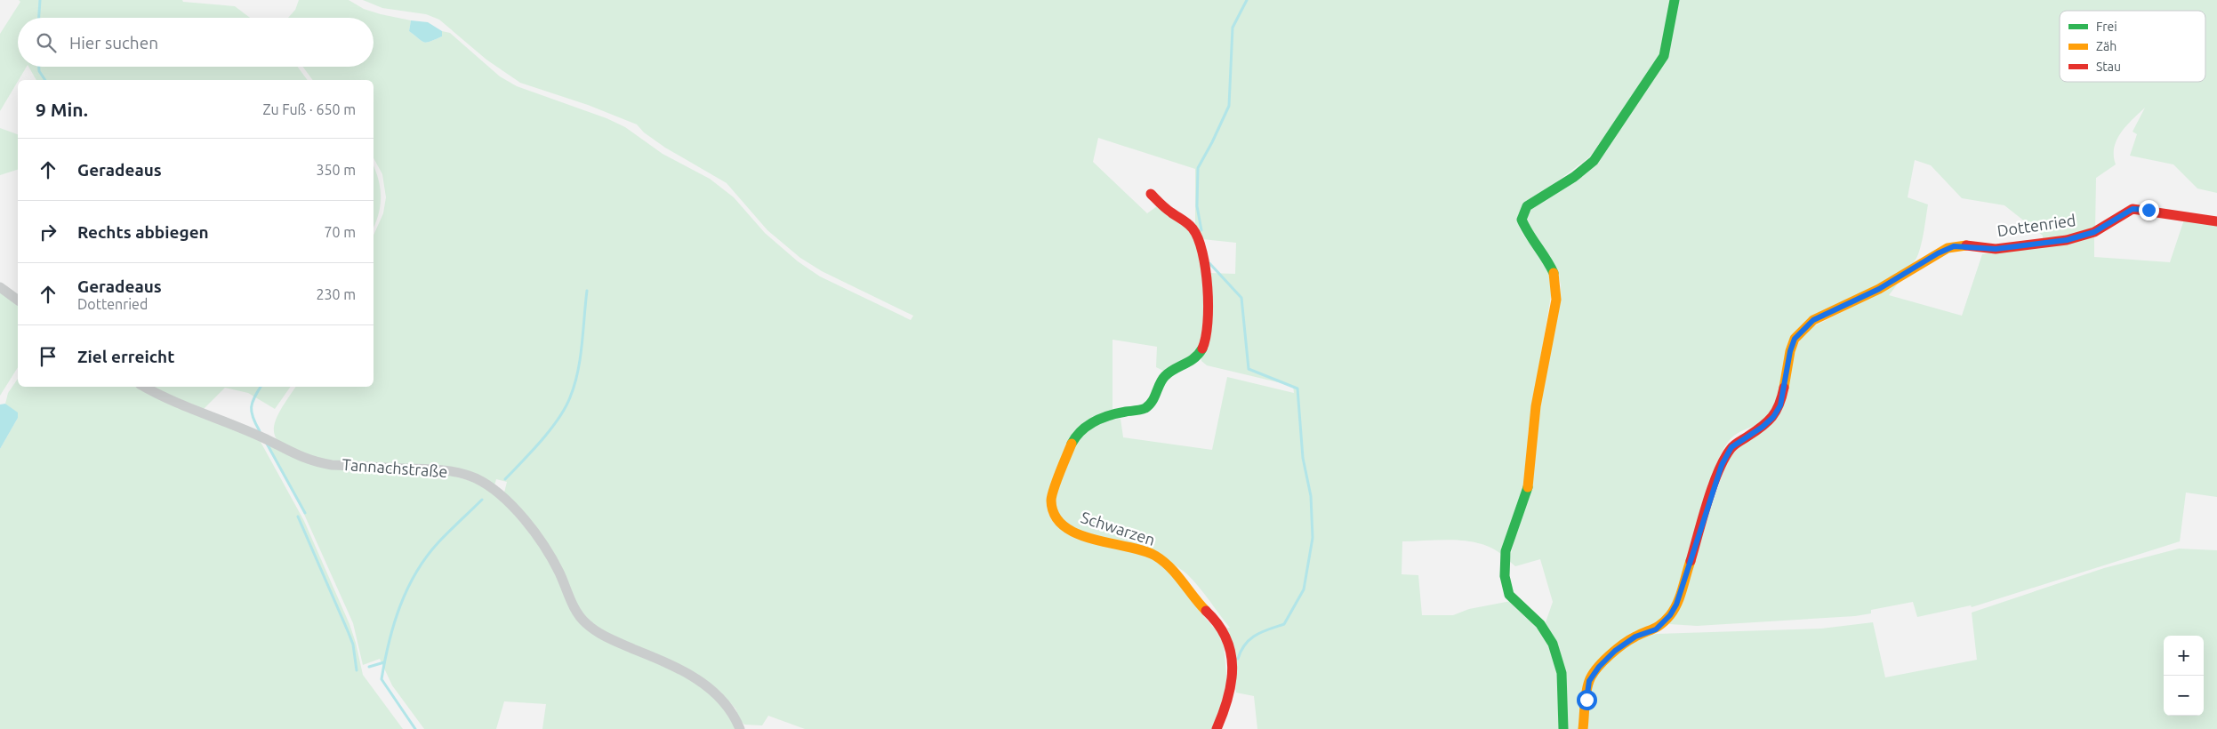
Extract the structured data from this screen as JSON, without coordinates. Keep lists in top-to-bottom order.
{
  "streets": {
    "street": ["Dottenried", "Tannachstraße", "Schwarzen"]
  },
  "legend": ["Frei", "Zäh", "Stau"],
  "page": {
    "search": "Hier suchen",
    "heading": ["9 Min.", "Zu Fuß · 650 m"],
    "list": [
      ["Geradeaus", "350 m"],
      ["Rechts abbiegen", "70 m"],
      ["Geradeaus", "Dottenried", "230 m"],
      "Ziel erreicht"
    ],
    "map_buttons": ["+", "−"]
  }
}
